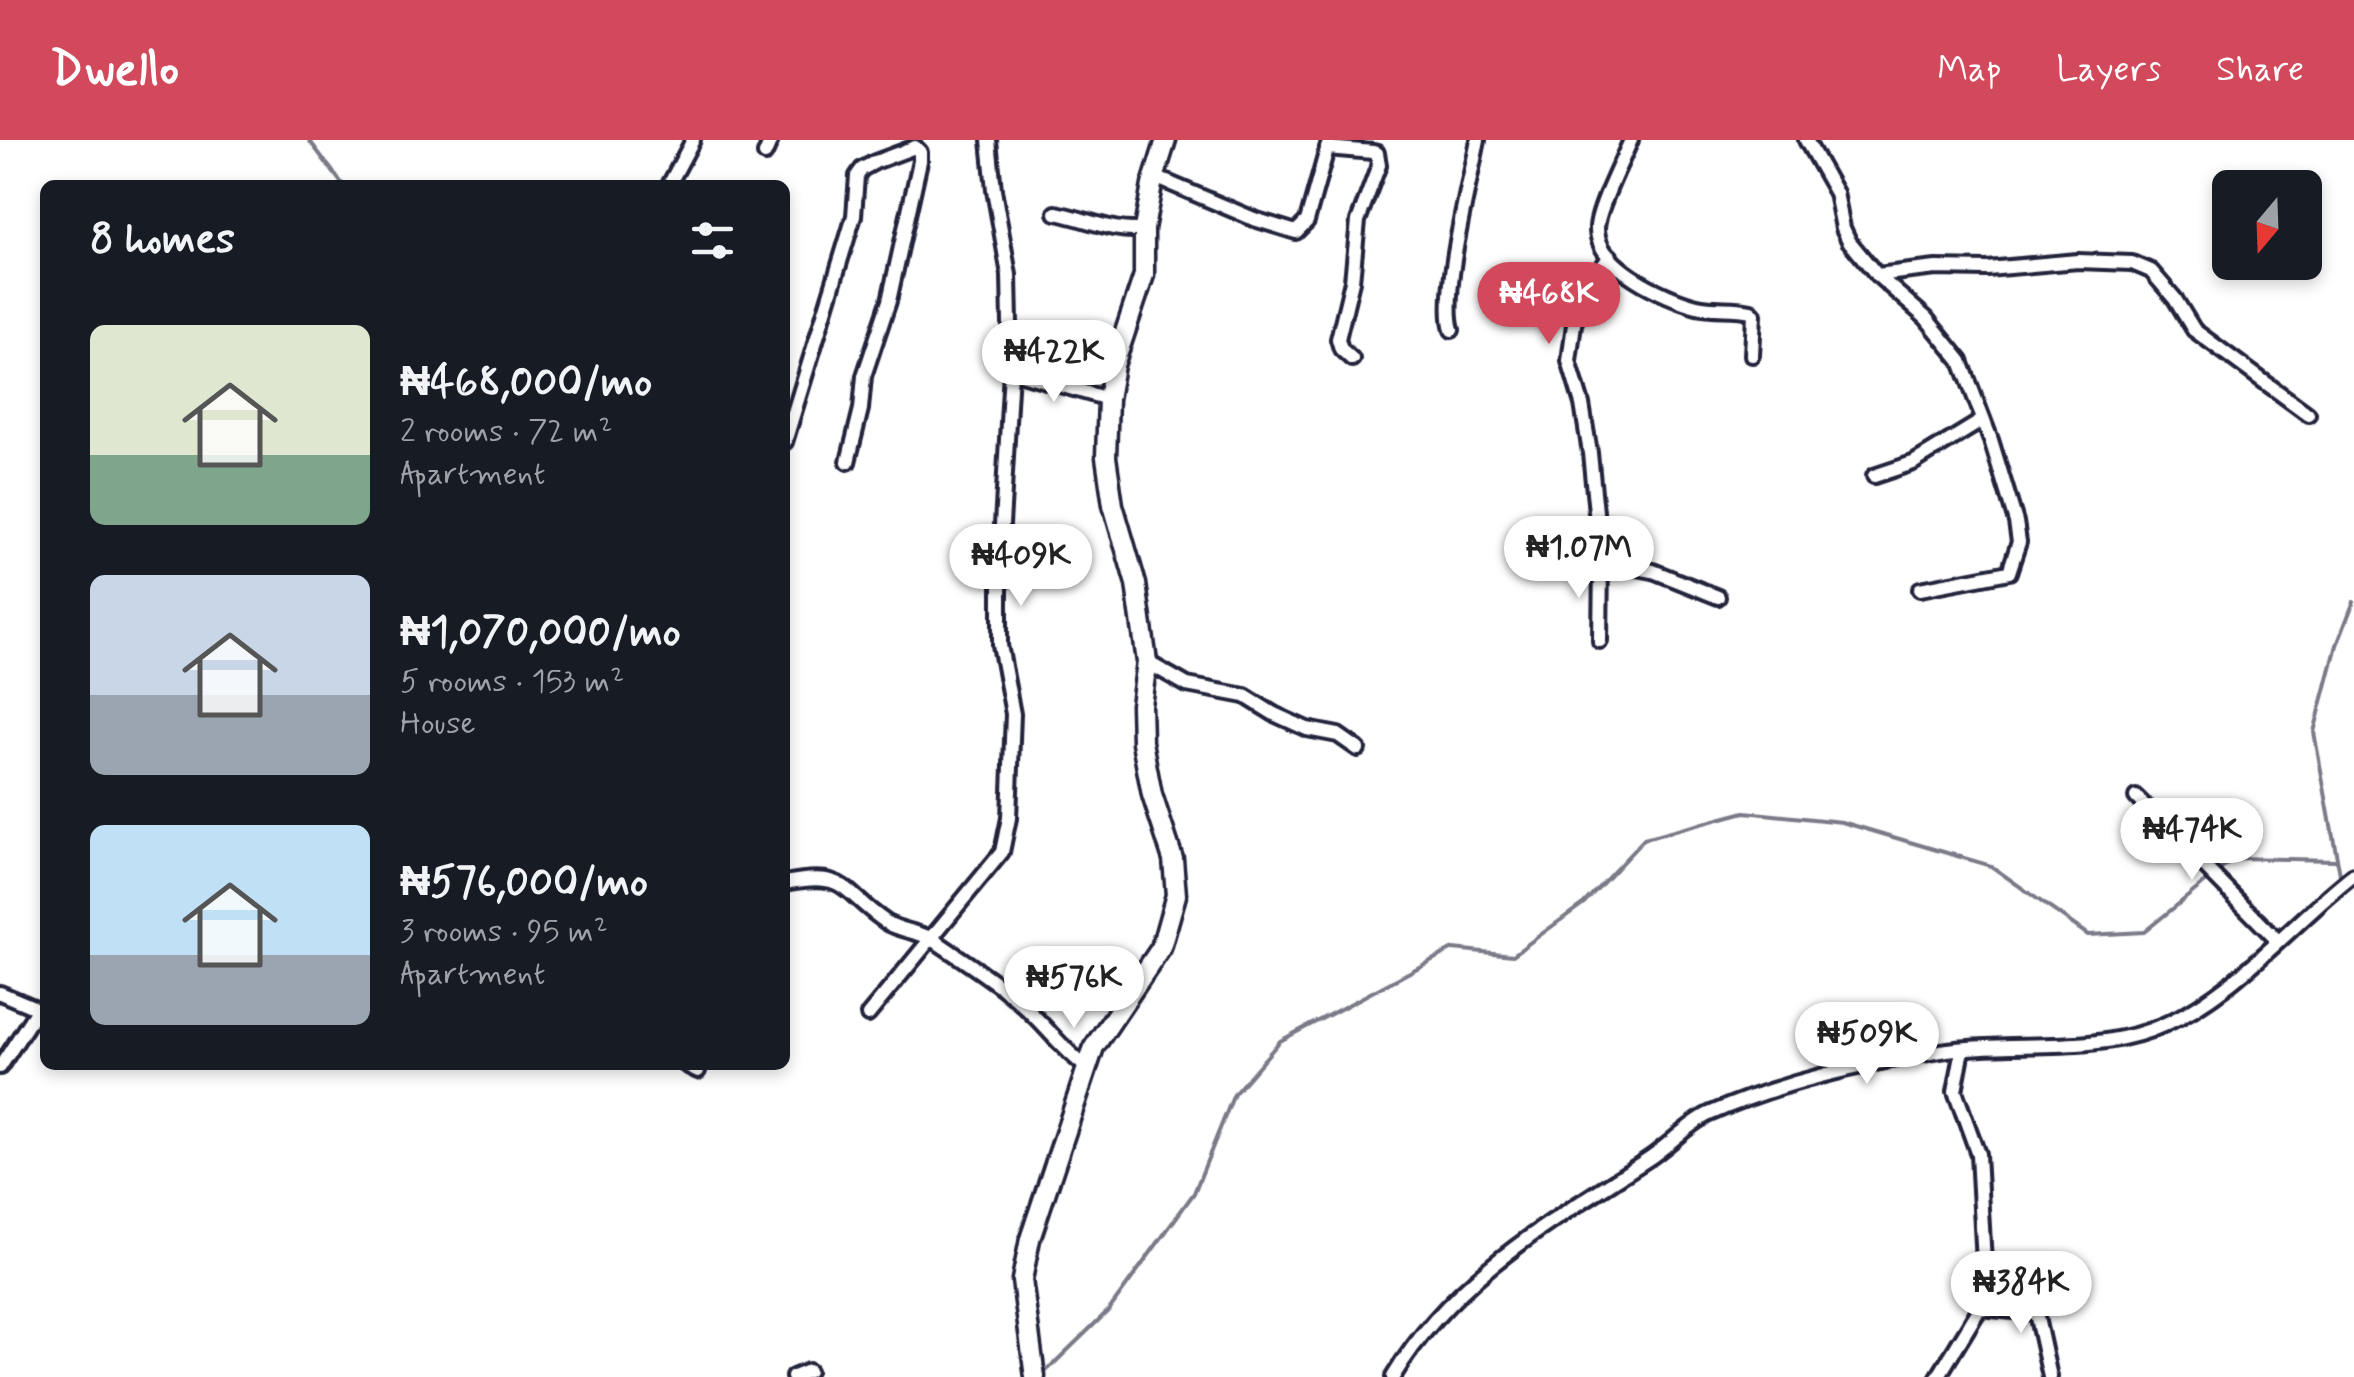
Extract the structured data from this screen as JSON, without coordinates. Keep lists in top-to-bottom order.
{
  "north": "bottom",
  "page": {
    "header": "Dwello",
    "nav": ["Map", "Layers", "Share"],
    "heading": "8 homes",
    "price": [
      "₦468K",
      "₦422K",
      "₦1.07M",
      "₦409K",
      "₦474K",
      "₦576K",
      "₦509K",
      "₦384K"
    ],
    "list": [
      {
        "name": "₦468,000/mo",
        "note": "2 rooms · 72 m² · Apartment"
      },
      {
        "name": "₦1,070,000/mo",
        "note": "5 rooms · 153 m² · House"
      },
      {
        "name": "₦576,000/mo",
        "note": "3 rooms · 95 m² · Apartment"
      }
    ]
  }
}
